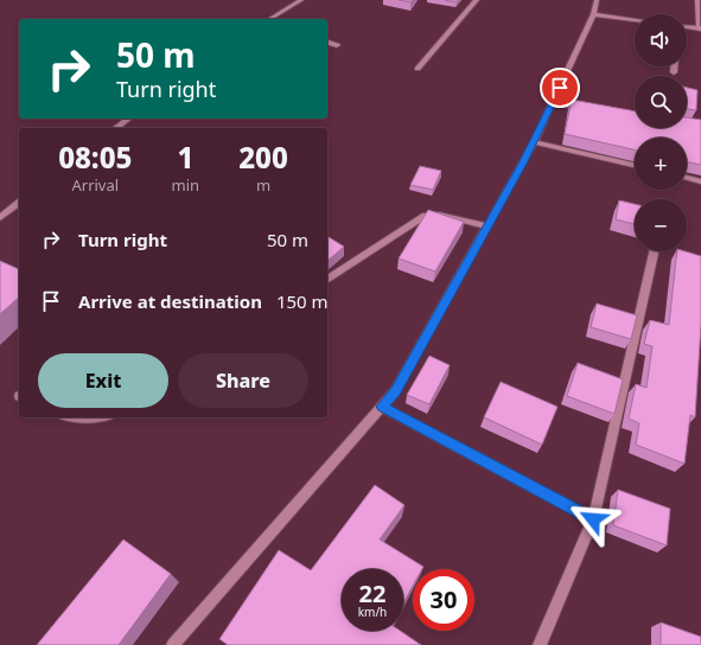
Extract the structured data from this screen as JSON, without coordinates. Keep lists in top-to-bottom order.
{
  "page": {
    "map_buttons": ["+", "−"],
    "turn": ["50 m", "Turn right"],
    "eta": [
      "08:05",
      "Arrival",
      "1",
      "min",
      "200",
      "m"
    ],
    "list": [
      {
        "name": "Turn right",
        "value": "50 m"
      },
      {
        "name": "Arrive at destination",
        "value": "150 m"
      }
    ],
    "buttons": ["Exit", "Share"],
    "speed": "22 km/h",
    "limit": "30"
  }
}
